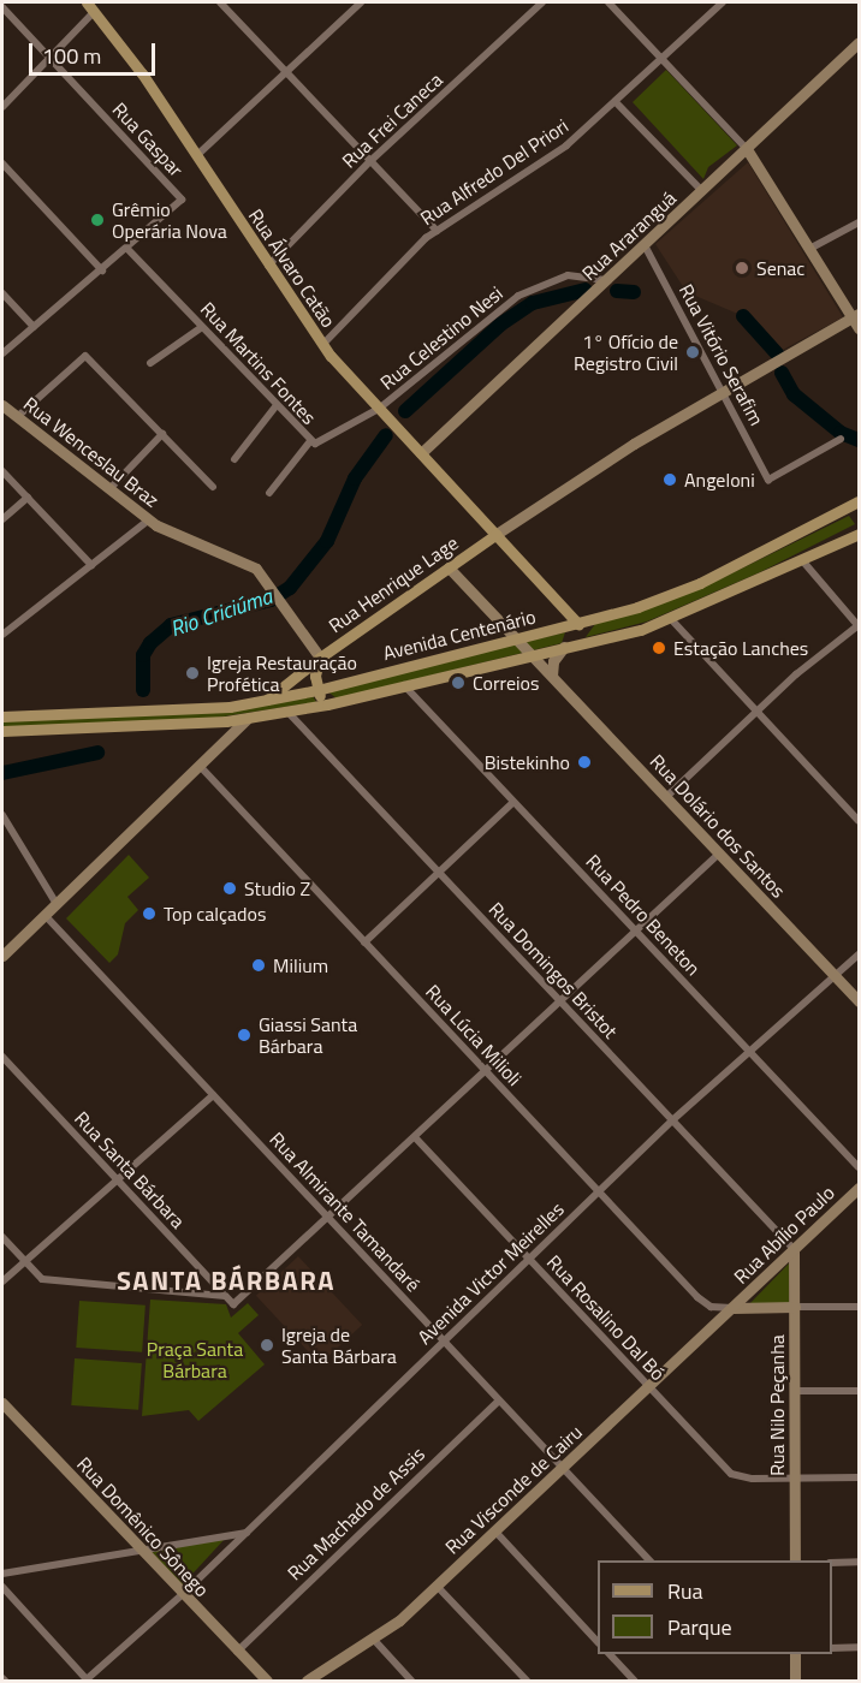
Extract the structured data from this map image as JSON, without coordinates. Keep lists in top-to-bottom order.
{
  "streets": {
    "main road": ["Rua Álvaro Catão", "Rua Henrique Lage", "Avenida Centenário"],
    "street": [
      "Rua Frei Caneca",
      "Rua Gaspar",
      "Rua Alfredo Del Priori",
      "Rua Araranguá",
      "Rua Celestino Nesi",
      "Rua Vitório Serafim",
      "Rua Martins Fontes",
      "Rua Wenceslau Braz",
      "Rua Dolário dos Santos",
      "Rua Pedro Beneton",
      "Rua Domingos Bristot",
      "Rua Lúcia Milioli",
      "Rua Santa Bárbara",
      "Rua Almirante Tamandaré",
      "Rua Abílio Paulo",
      "Avenida Victor Meirelles",
      "Rua Rosalino Dal Bó",
      "Rua Nilo Peçanha",
      "Rua Visconde de Cairu",
      "Rua Machado de Assis",
      "Rua Domênico Sônego"
    ]
  },
  "crossings": [
    ["Rua Frei Caneca", "Rua Álvaro Catão"],
    ["Rua Gaspar", "Rua Martins Fontes"],
    ["Rua Alfredo Del Priori", "Rua Álvaro Catão"],
    ["Rua Araranguá", "Rua Álvaro Catão"],
    ["Rua Araranguá", "Rua Celestino Nesi"],
    ["Rua Araranguá", "Rua Vitório Serafim"],
    ["Rua Álvaro Catão", "Rua Celestino Nesi"],
    ["Rua Álvaro Catão", "Rua Martins Fontes"],
    ["Rua Álvaro Catão", "Rua Henrique Lage"],
    ["Rua Álvaro Catão", "Avenida Centenário"],
    ["Rua Celestino Nesi", "Rua Martins Fontes"],
    ["Rua Vitório Serafim", "Rua Henrique Lage"],
    ["Rua Wenceslau Braz", "Rua Henrique Lage"],
    ["Rua Henrique Lage", "Avenida Centenário"],
    ["Rua Henrique Lage", "Rua Dolário dos Santos"],
    ["Rua Henrique Lage", "Rua Lúcia Milioli"],
    ["Rua Henrique Lage", "Rua Almirante Tamandaré"],
    ["Avenida Centenário", "Rua Dolário dos Santos"],
    ["Avenida Centenário", "Rua Pedro Beneton"],
    ["Avenida Centenário", "Rua Domingos Bristot"],
    ["Rua Dolário dos Santos", "Avenida Victor Meirelles"],
    ["Rua Pedro Beneton", "Avenida Victor Meirelles"],
    ["Rua Domingos Bristot", "Rua Abílio Paulo"],
    ["Rua Domingos Bristot", "Avenida Victor Meirelles"],
    ["Rua Domingos Bristot", "Rua Nilo Peçanha"],
    ["Rua Lúcia Milioli", "Rua Abílio Paulo"],
    ["Rua Lúcia Milioli", "Avenida Victor Meirelles"],
    ["Rua Lúcia Milioli", "Rua Visconde de Cairu"],
    ["Rua Santa Bárbara", "Rua Almirante Tamandaré"],
    ["Rua Almirante Tamandaré", "Avenida Victor Meirelles"],
    ["Rua Almirante Tamandaré", "Rua Visconde de Cairu"],
    ["Rua Almirante Tamandaré", "Rua Machado de Assis"],
    ["Rua Abílio Paulo", "Rua Nilo Peçanha"],
    ["Rua Abílio Paulo", "Rua Visconde de Cairu"],
    ["Avenida Victor Meirelles", "Rua Rosalino Dal Bó"],
    ["Avenida Victor Meirelles", "Rua Domênico Sônego"],
    ["Rua Rosalino Dal Bó", "Rua Nilo Peçanha"],
    ["Rua Rosalino Dal Bó", "Rua Visconde de Cairu"],
    ["Rua Machado de Assis", "Rua Domênico Sônego"]
  ],
  "districts": ["SANTA BÁRBARA"],
  "water": ["Rio Criciúma"],
  "parks": ["Praça Santa Bárbara"],
  "places": [
    "Grêmio Operária Nova",
    "Senac",
    "1° Ofício de Registro Civil",
    "Angeloni",
    "Estação Lanches",
    "Igreja Restauração Profética",
    "Correios",
    "Bistekinho",
    "Studio Z",
    "Top calçados",
    "Milium",
    "Giassi Santa Bárbara",
    "Igreja de Santa Bárbara"
  ],
  "legend": ["Rua", "Parque"],
  "scale_bar": "100 m"
}
